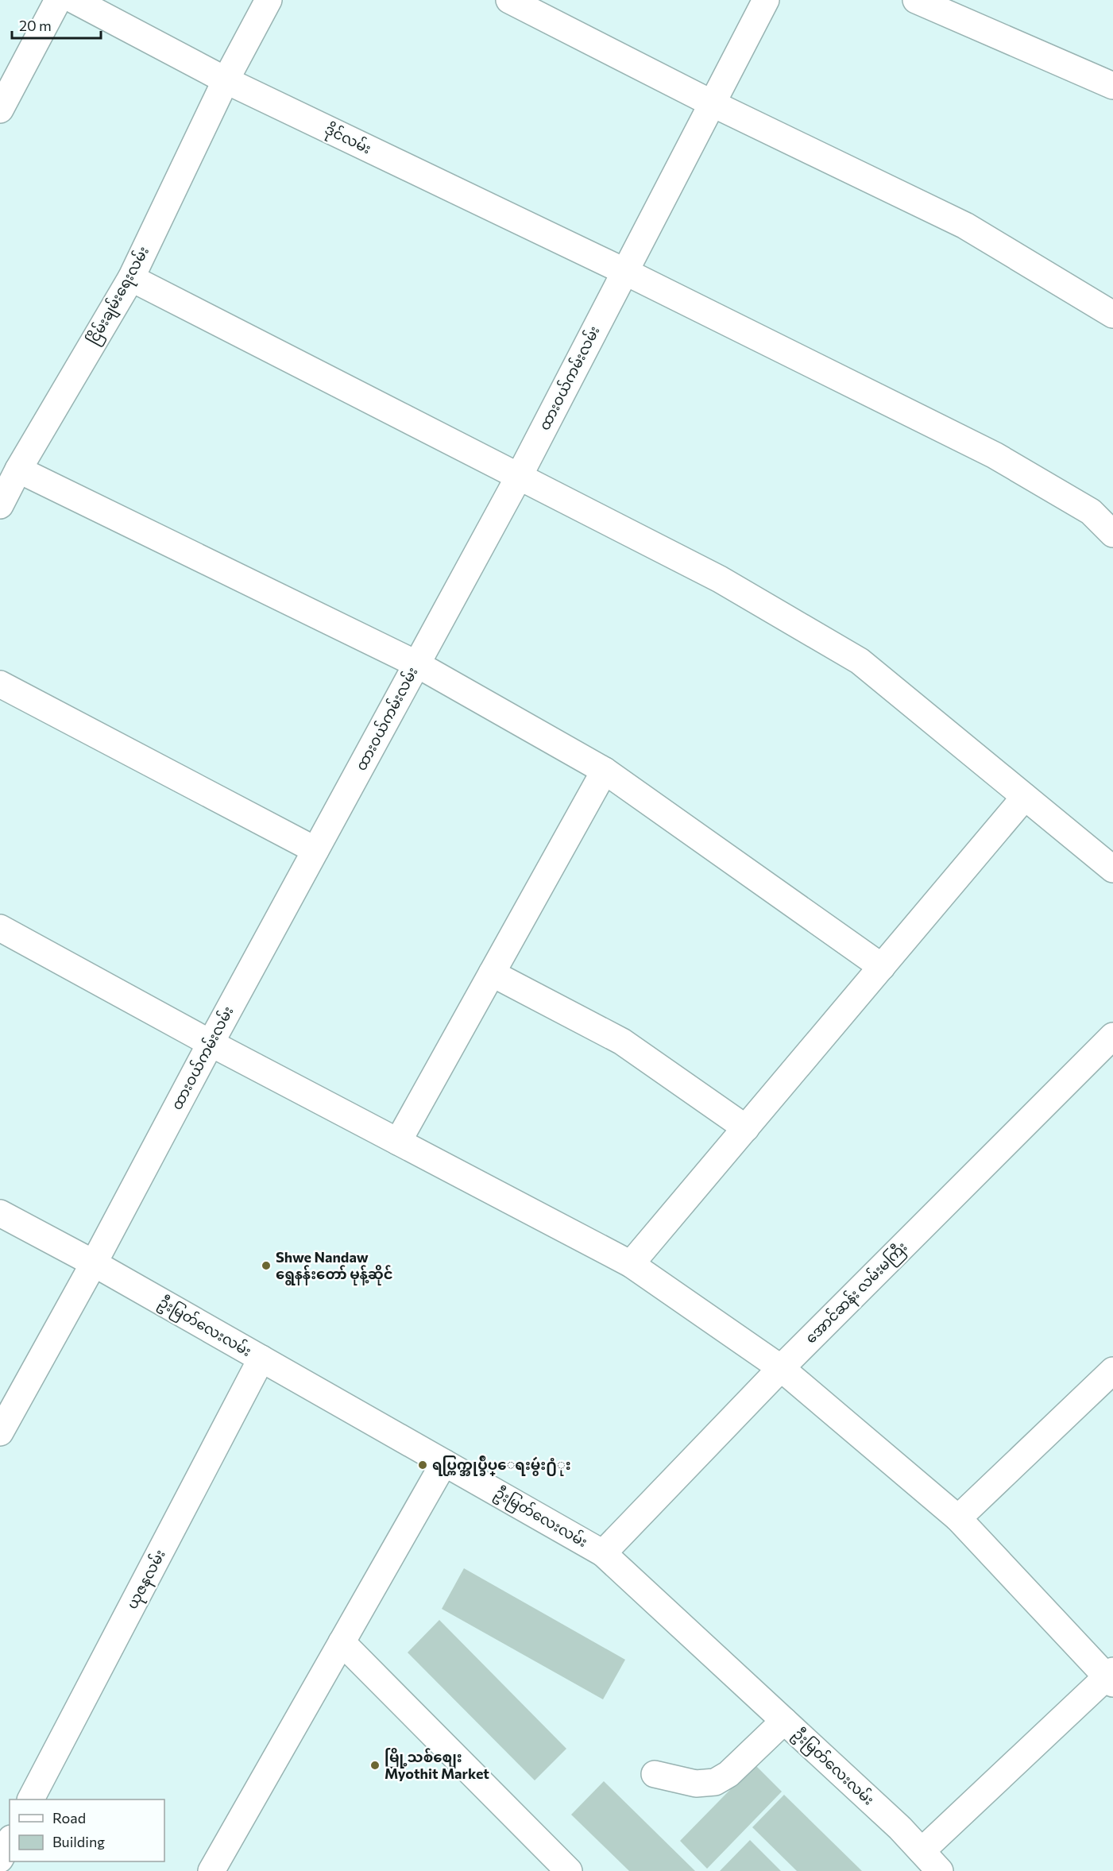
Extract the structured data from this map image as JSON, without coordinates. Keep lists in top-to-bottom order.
{
  "streets": {
    "street": [
      "ဒိုင်လမ်း",
      "ငြိမ်းချမ်းရေးလမ်း",
      "ထားဝယ်ကမ်းလမ်း",
      "အောင်ဆန်း လမ်းမကြီး",
      "ဦးမြတ်လေးလမ်း",
      "ယုဇနလမ်း"
    ]
  },
  "crossings": [
    ["ဒိုင်လမ်း", "ငြိမ်းချမ်းရေးလမ်း"],
    ["ဒိုင်လမ်း", "ထားဝယ်ကမ်းလမ်း"],
    ["ထားဝယ်ကမ်းလမ်း", "ဦးမြတ်လေးလမ်း"],
    ["အောင်ဆန်း လမ်းမကြီး", "ဦးမြတ်လေးလမ်း"],
    ["ဦးမြတ်လေးလမ်း", "ယုဇနလမ်း"]
  ],
  "places": ["Shwe Nandaw ရွေနန်းတော် မုန့်ဆိုင်", "ရပ္ကြက္အုပ္ခ်ဳပ္ေရးမွဴး႐ံုး", "မြို့သစ်စျေး Myothit Market"],
  "legend": ["Road", "Building"],
  "scale_bar": "20 m"
}
